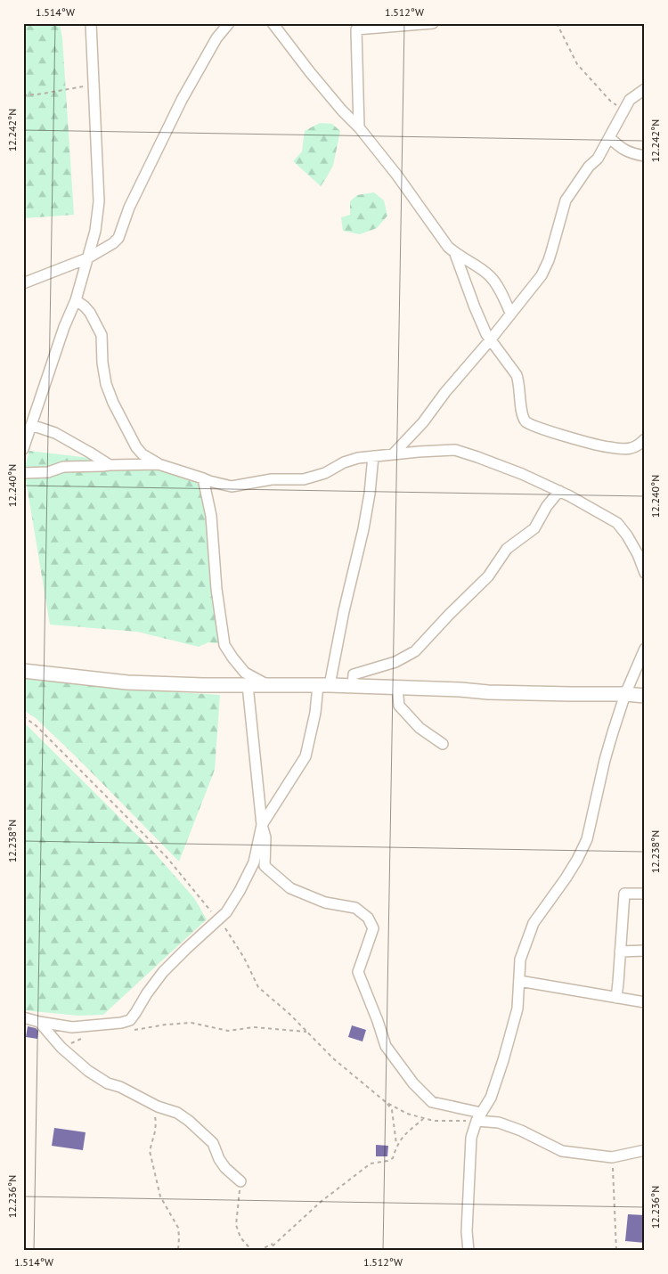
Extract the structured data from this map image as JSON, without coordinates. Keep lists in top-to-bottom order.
{
  "coordinates": [
    "1.514°W",
    "1.512°W",
    "12.242°N",
    "12.240°N",
    "12.238°N",
    "12.236°N"
  ]
}
